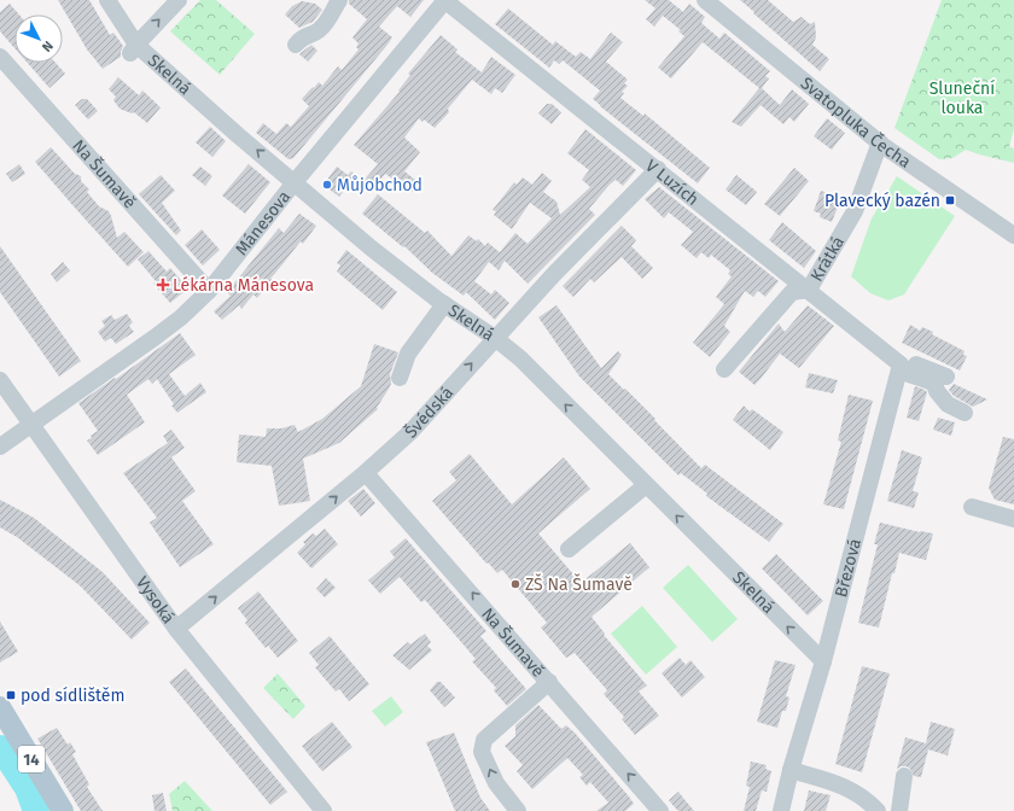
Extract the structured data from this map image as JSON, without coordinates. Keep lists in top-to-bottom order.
{
  "streets": {
    "main road": ["14"],
    "street": [
      "Skelná",
      "Svatopluka Čecha",
      "Na Šumavě",
      "V Luzích",
      "Mánesova",
      "Krátká",
      "Švédská",
      "Březová",
      "Vysoká"
    ]
  },
  "crossings": [
    ["Skelná", "Mánesova"],
    ["Skelná", "Švédská"],
    ["Skelná", "Březová"],
    ["Svatopluka Čecha", "Krátká"],
    ["Na Šumavě", "Mánesova"],
    ["Na Šumavě", "Švédská"],
    ["V Luzích", "Mánesova"],
    ["V Luzích", "Krátká"],
    ["V Luzích", "Švédská"],
    ["V Luzích", "Březová"],
    ["Mánesova", "Vysoká"],
    ["Švédská", "Vysoká"]
  ],
  "one_way": ["Skelná", "Na Šumavě", "Švédská"],
  "parks": ["Sluneční louka"],
  "places": {
    "other": ["Můjobchod", "ZŠ Na Šumavě"],
    "transit": ["Plavecký bazén", "pod sídlištěm"],
    "health": ["Lékárna Mánesova"]
  },
  "north": "bottom right"
}
